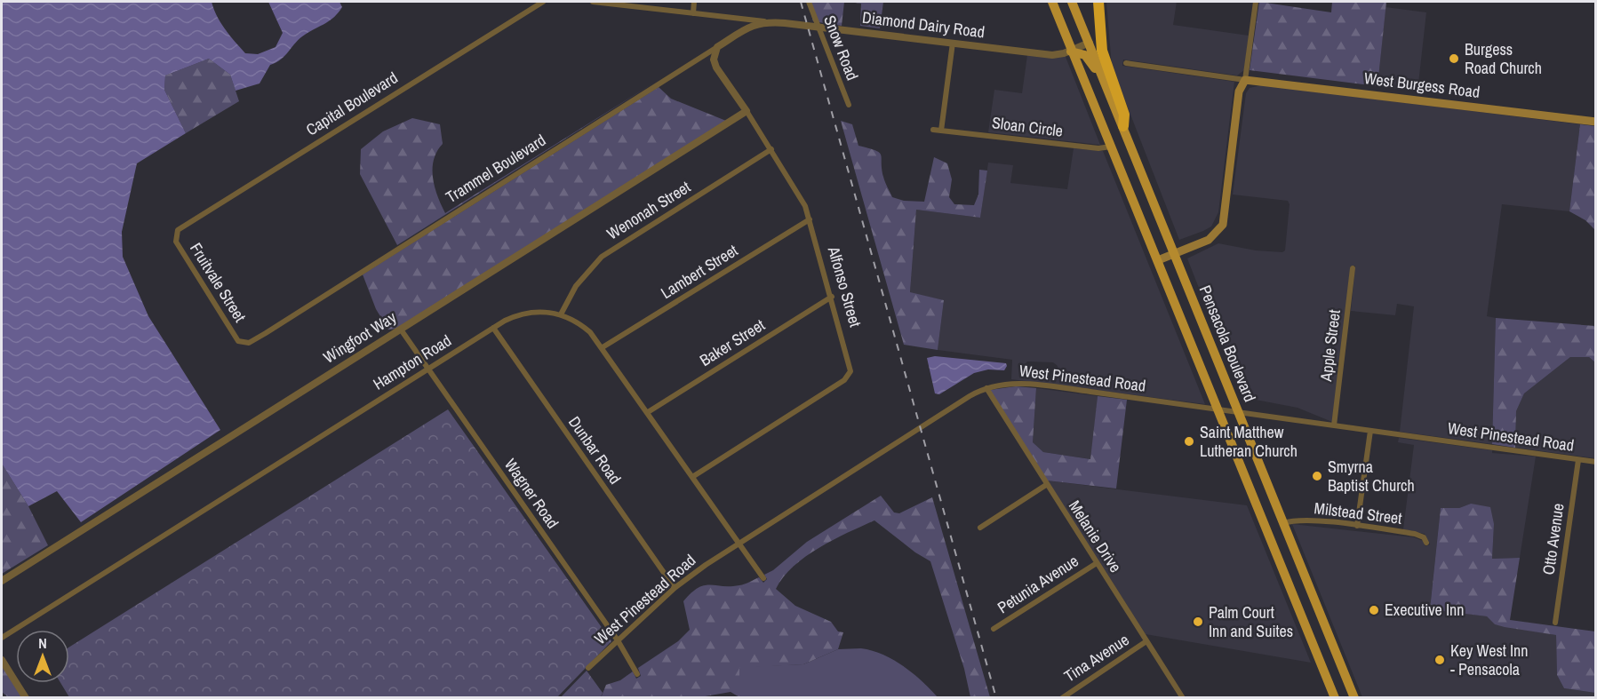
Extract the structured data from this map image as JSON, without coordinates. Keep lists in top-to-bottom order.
{
  "streets": {
    "main road": ["West Burgess Road", "Pensacola Boulevard"],
    "street": [
      "Diamond Dairy Road",
      "Snow Road",
      "Capital Boulevard",
      "Sloan Circle",
      "Trammel Boulevard",
      "Wenonah Street",
      "Lambert Street",
      "Fruitvale Street",
      "Alfonso Street",
      "Wingfoot Way",
      "Baker Street",
      "Apple Street",
      "Hampton Road",
      "West Pinestead Road",
      "Dunbar Road",
      "Wagner Road",
      "Milstead Street",
      "Melanie Drive",
      "Otto Avenue",
      "Petunia Avenue",
      "Tina Avenue"
    ]
  },
  "crossings": [
    ["Diamond Dairy Road", "Snow Road"],
    ["Diamond Dairy Road", "Trammel Boulevard"],
    ["Diamond Dairy Road", "Pensacola Boulevard"],
    ["Capital Boulevard", "Fruitvale Street"],
    ["Sloan Circle", "Pensacola Boulevard"],
    ["Trammel Boulevard", "Fruitvale Street"],
    ["Trammel Boulevard", "Alfonso Street"],
    ["Wenonah Street", "Alfonso Street"],
    ["Wenonah Street", "Hampton Road"],
    ["Lambert Street", "Alfonso Street"],
    ["Lambert Street", "Hampton Road"],
    ["Alfonso Street", "Wingfoot Way"],
    ["Alfonso Street", "Baker Street"],
    ["Alfonso Street", "Hampton Road"],
    ["Wingfoot Way", "Wagner Road"],
    ["Baker Street", "Hampton Road"],
    ["Pensacola Boulevard", "West Pinestead Road"],
    ["Pensacola Boulevard", "Milstead Street"],
    ["Apple Street", "West Pinestead Road"],
    ["Hampton Road", "West Pinestead Road"],
    ["Hampton Road", "Dunbar Road"],
    ["Hampton Road", "Wagner Road"],
    ["West Pinestead Road", "Dunbar Road"],
    ["West Pinestead Road", "Wagner Road"],
    ["West Pinestead Road", "Melanie Drive"],
    ["West Pinestead Road", "Otto Avenue"],
    ["Melanie Drive", "Petunia Avenue"],
    ["Melanie Drive", "Tina Avenue"]
  ],
  "places": [
    "Burgess Road Church",
    "Saint Matthew Lutheran Church",
    "Smyrna Baptist Church",
    "Executive Inn",
    "Palm Court Inn and Suites",
    "Key West Inn - Pensacola"
  ],
  "north": "top"
}
